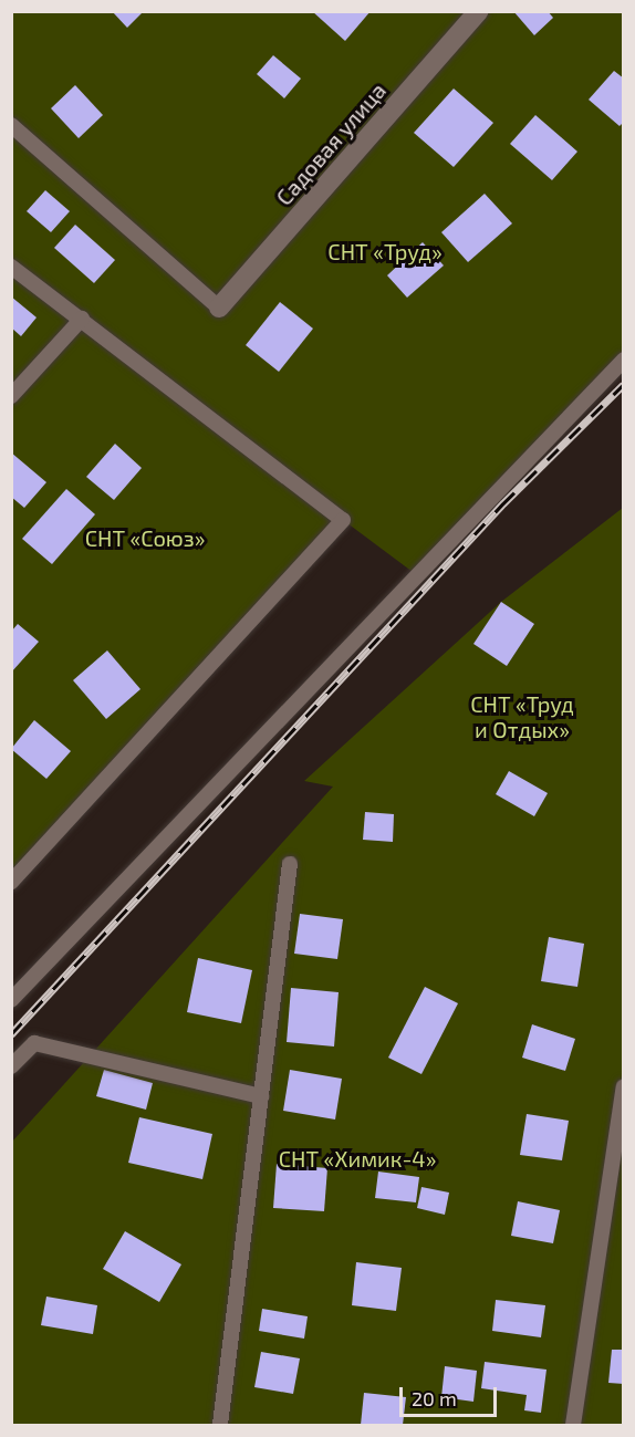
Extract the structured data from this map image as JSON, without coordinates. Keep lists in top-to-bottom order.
{
  "streets": {
    "street": ["Садовая улица"]
  },
  "parks": [
    "СНТ «Труд»",
    "СНТ «Союз»",
    "СНТ «Труд и Отдых»",
    "СНТ «Химик-4»"
  ],
  "scale_bar": "20 m"
}
